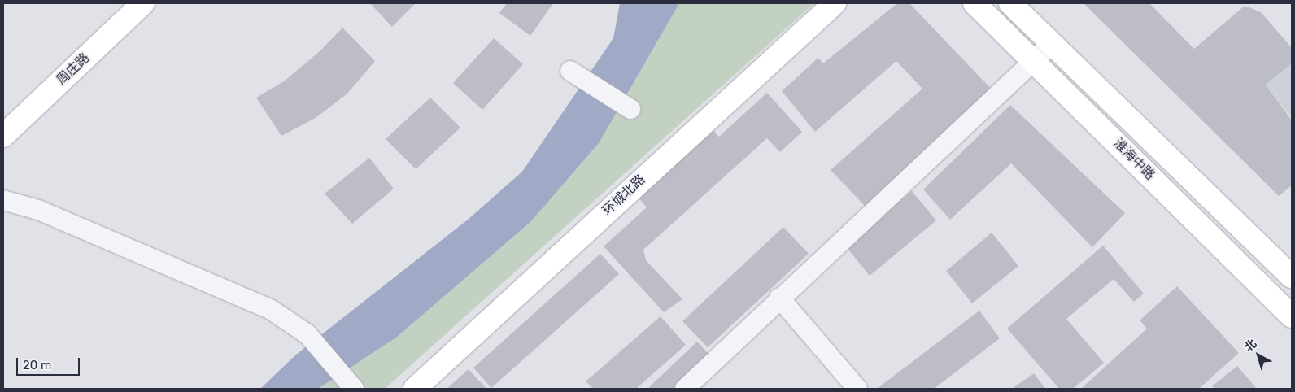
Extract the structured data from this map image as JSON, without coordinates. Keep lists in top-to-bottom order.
{
  "streets": {
    "main road": ["周庄路", "淮海中路", "环城北路"]
  },
  "scale_bar": "20 m",
  "north": "top left"
}
